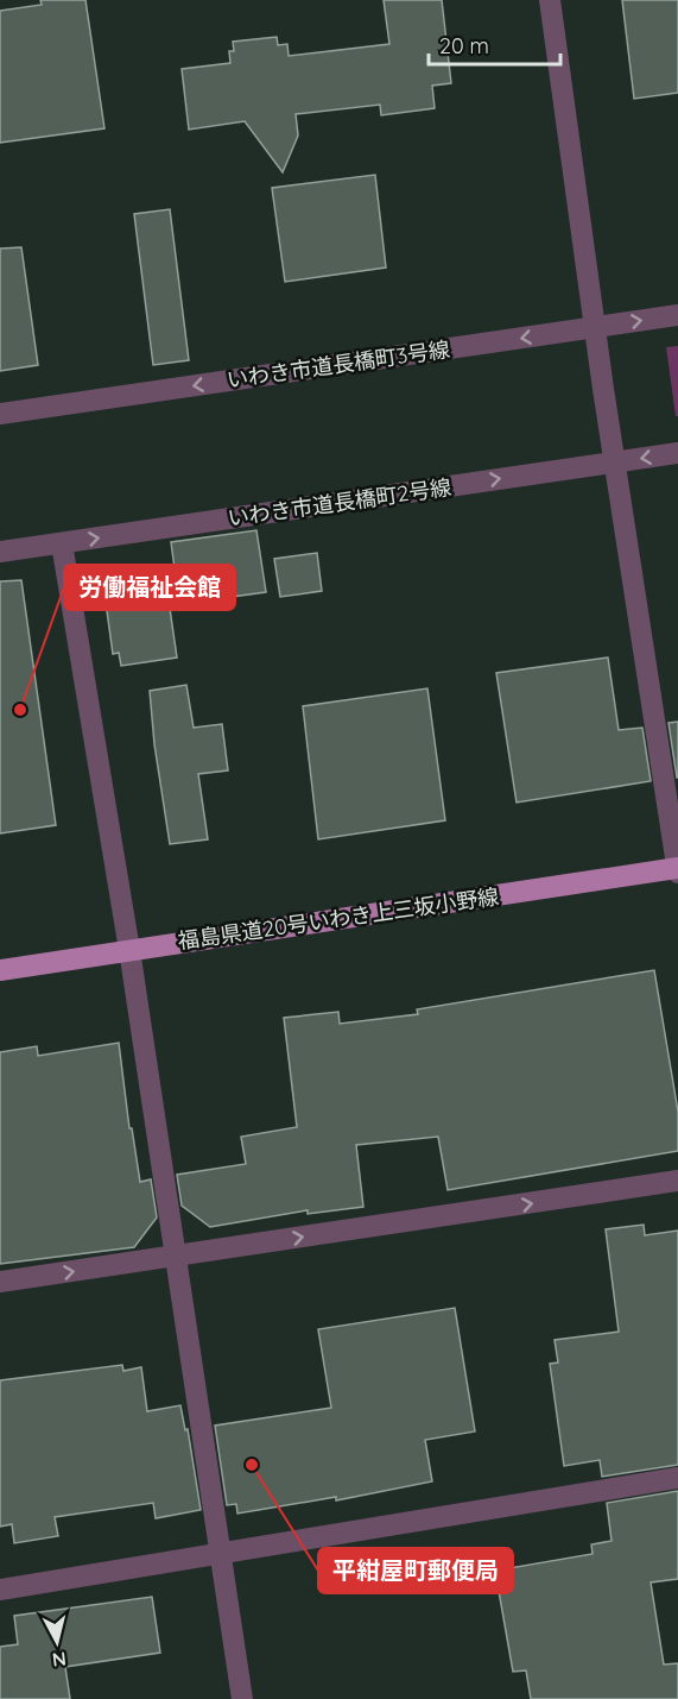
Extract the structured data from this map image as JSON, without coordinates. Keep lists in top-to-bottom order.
{
  "streets": {
    "main road": ["福島県道20号いわき上三坂小野線"],
    "street": ["いわき市道長橋町3号線", "いわき市道長橋町2号線"]
  },
  "places": ["労働福祉会館", "平紺屋町郵便局"],
  "scale_bar": "20 m",
  "north": "bottom"
}
